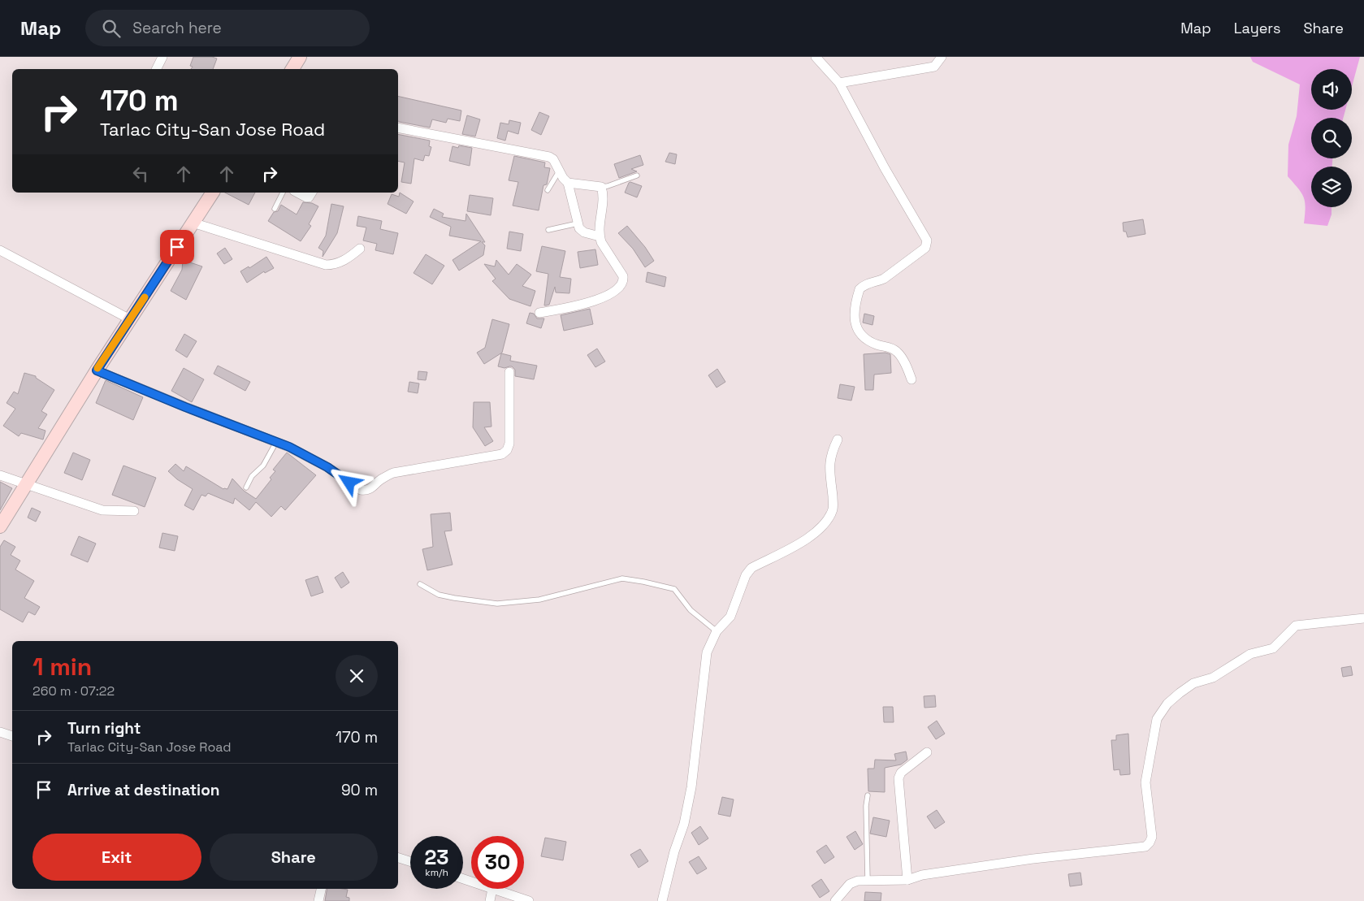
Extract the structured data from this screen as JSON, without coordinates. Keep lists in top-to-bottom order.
{
  "page": {
    "header": "Map",
    "search": "Search here",
    "nav": ["Map", "Layers", "Share"],
    "turn": ["170 m", "Tarlac City-San Jose Road"],
    "heading": ["1 min", "260 m · 07:22"],
    "list": [
      {
        "name": "Turn right",
        "note": "Tarlac City-San Jose Road",
        "value": "170 m"
      },
      {
        "name": "Arrive at destination",
        "value": "90 m"
      }
    ],
    "buttons": ["Exit", "Share"],
    "speed": "23 km/h",
    "limit": "30"
  }
}
